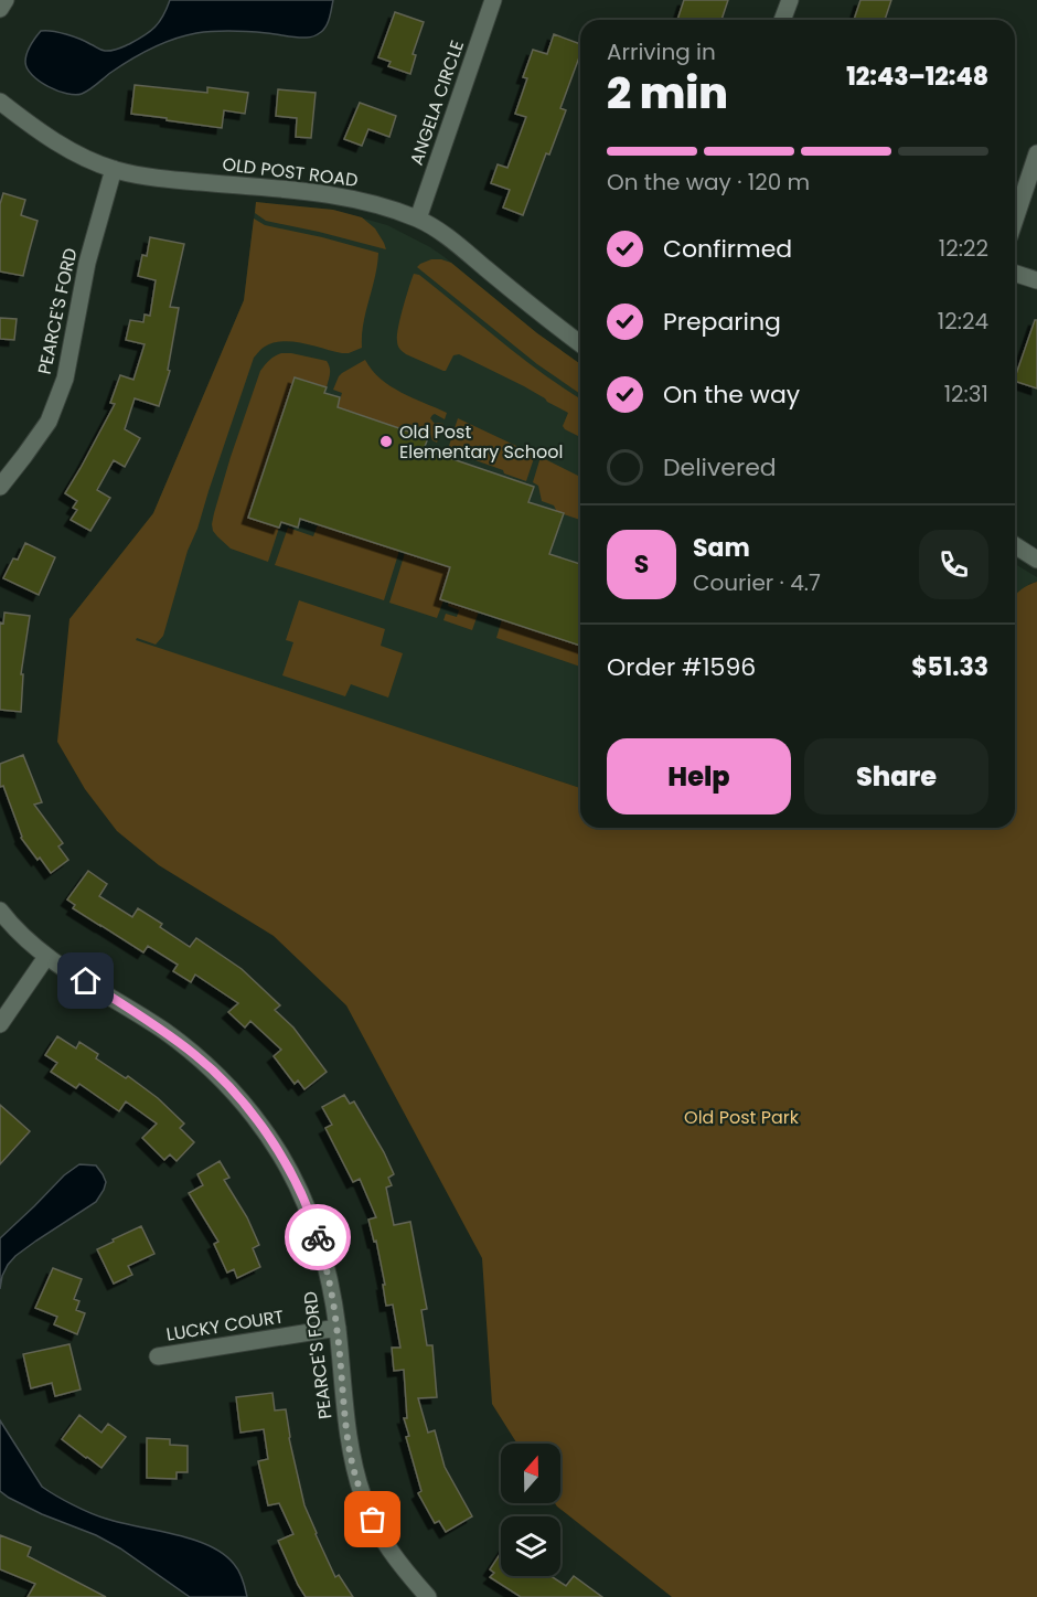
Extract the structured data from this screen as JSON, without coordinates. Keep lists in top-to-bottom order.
{
  "streets": {
    "street": [
      "ANGELA CIRCLE",
      "OLD POST ROAD",
      "PEARCE'S FORD",
      "LUCKY COURT"
    ]
  },
  "crossings": [
    ["ANGELA CIRCLE", "OLD POST ROAD"],
    ["OLD POST ROAD", "PEARCE'S FORD"],
    ["PEARCE'S FORD", "LUCKY COURT"]
  ],
  "parks": ["Old Post Park"],
  "places": ["Old Post Elementary School"],
  "north": "top",
  "page": {
    "heading": ["2 min", "Arriving in", "12:43–12:48"],
    "panel": [
      "Sam",
      "Courier · 4.7",
      "Order #1596",
      "$51.33"
    ],
    "bar": "On the way · 120 m",
    "list": [
      ["Confirmed", "12:22"],
      ["Preparing", "12:24"],
      ["On the way", "12:31"],
      "Delivered"
    ],
    "round": "S",
    "buttons": ["Help", "Share"]
  }
}
